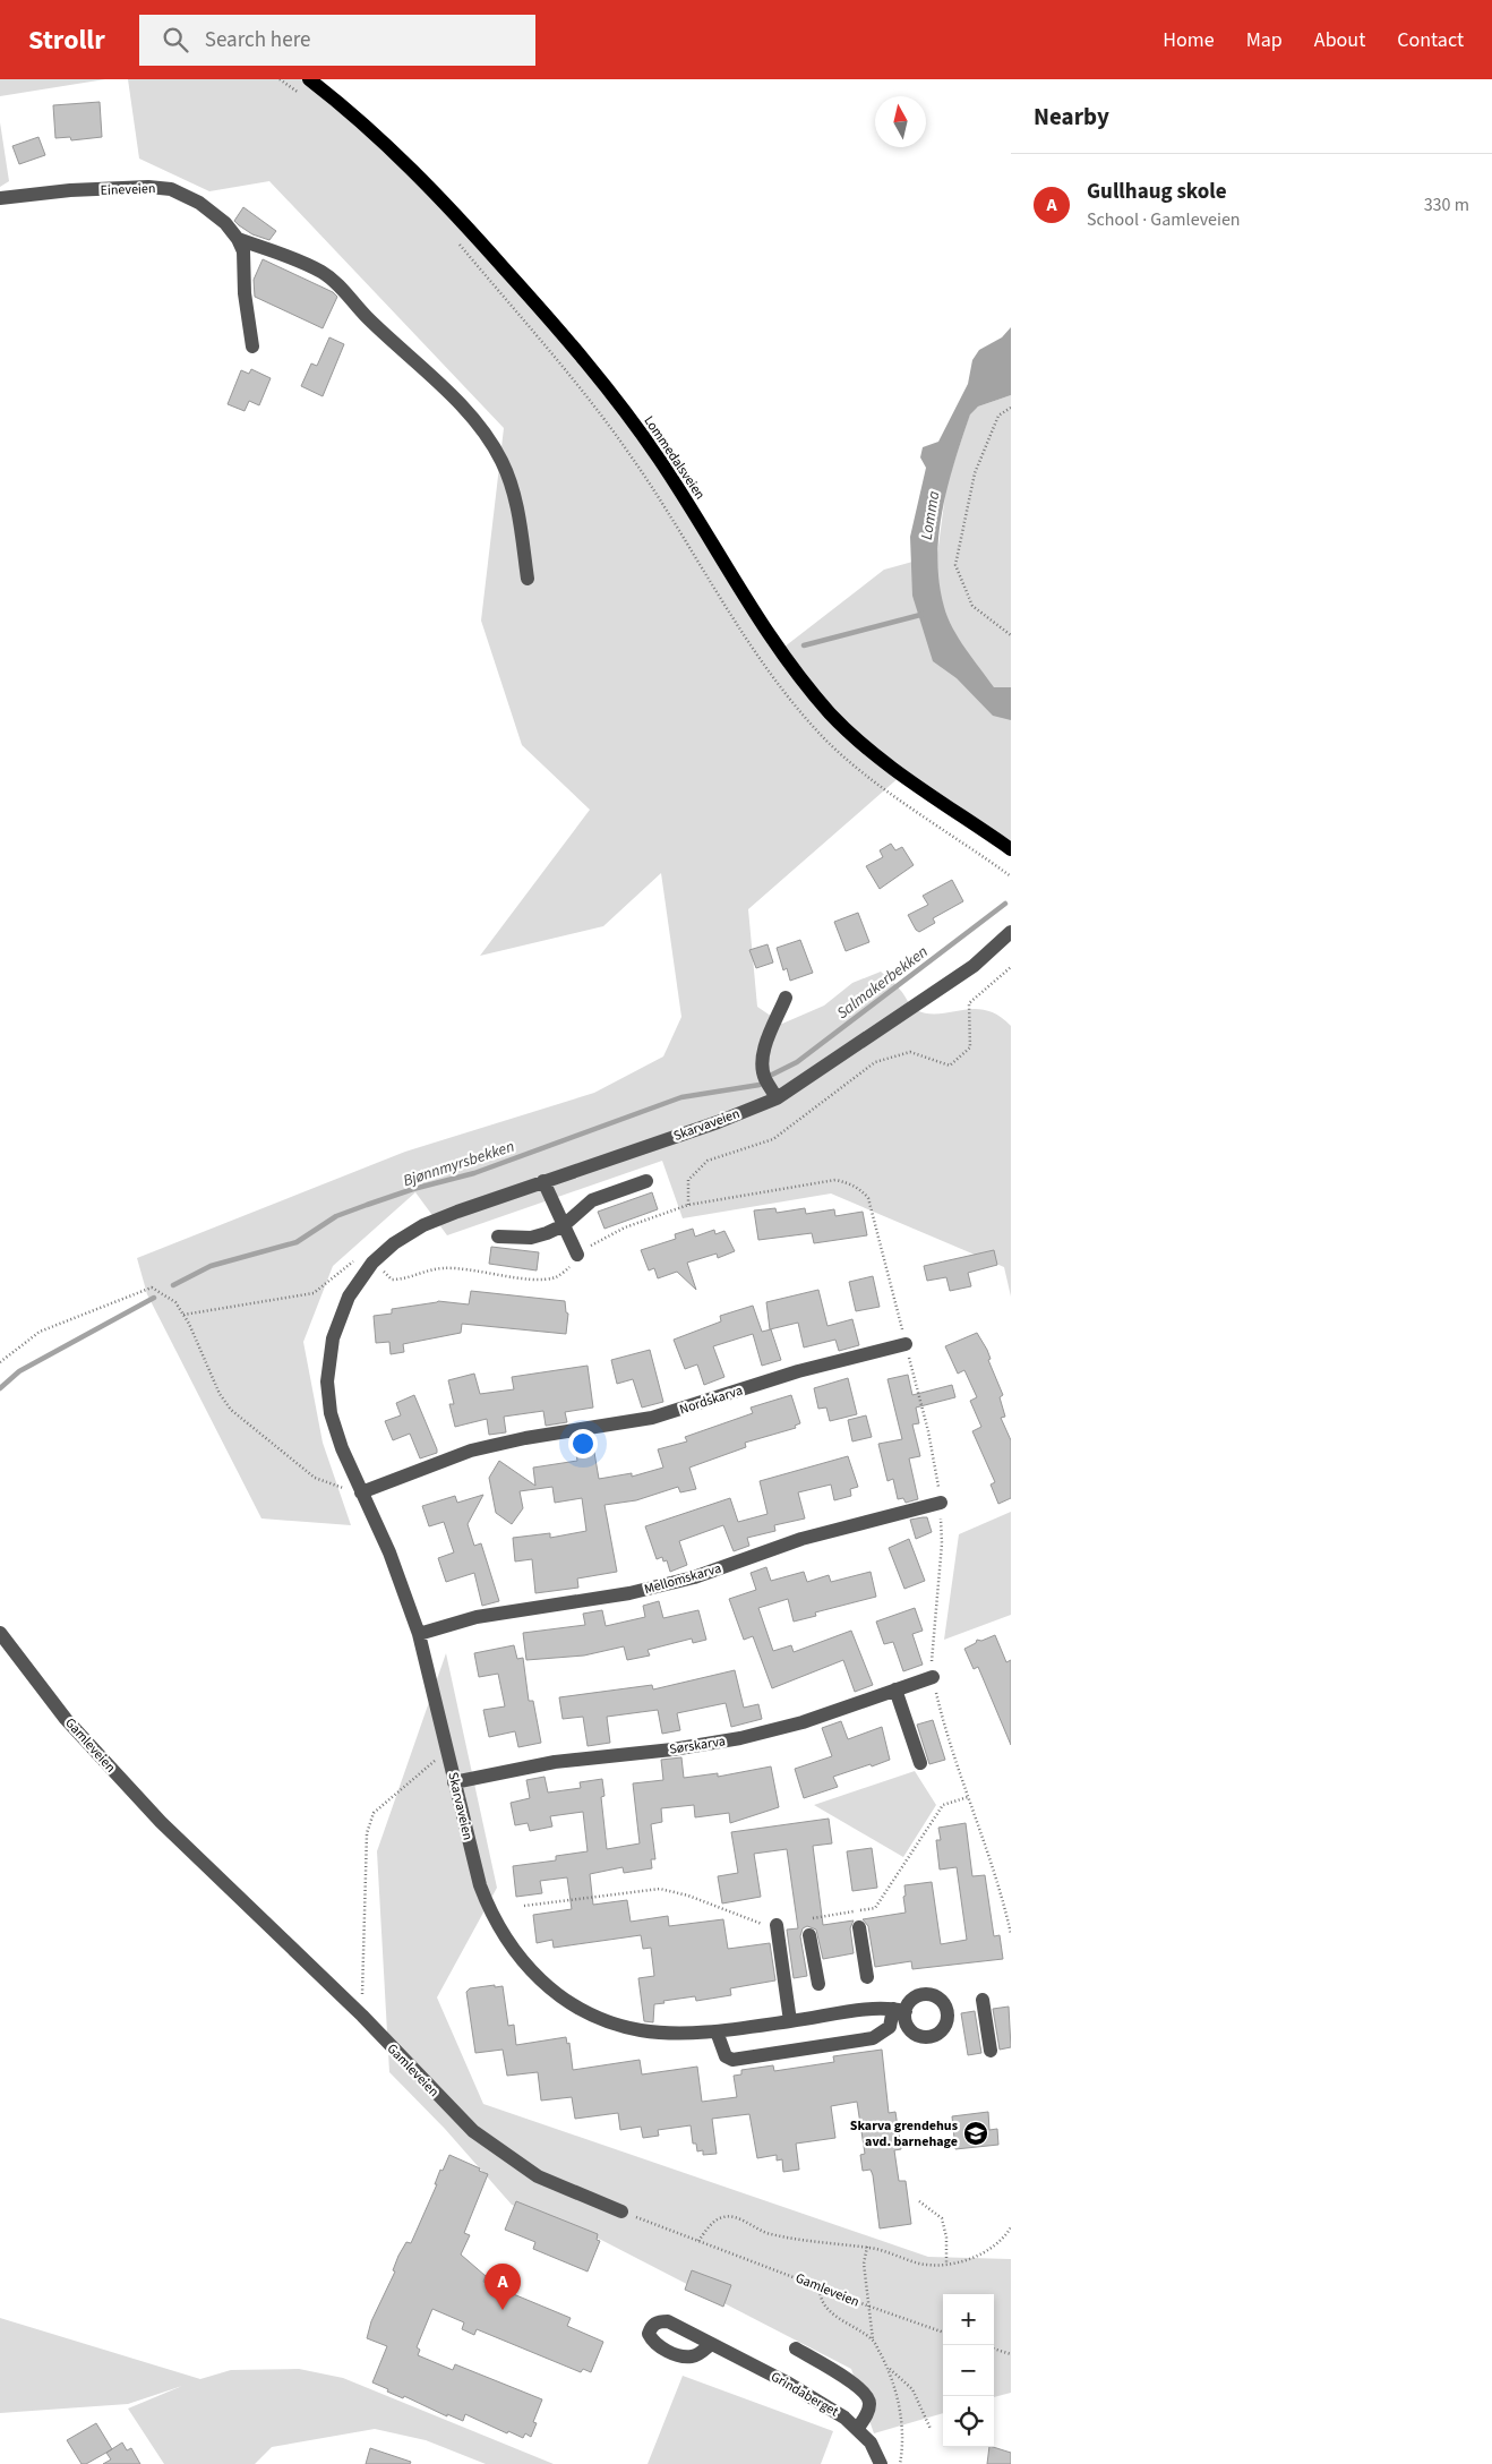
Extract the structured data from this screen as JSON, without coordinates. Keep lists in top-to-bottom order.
{
  "streets": {
    "main road": ["Lommedalsveien"],
    "street": [
      "Eineveien",
      "Skarvaveien",
      "Nordskarva",
      "Mellomskarva",
      "Gamleveien",
      "Sørskarva",
      "Grindaberget"
    ]
  },
  "crossings": [
    ["Skarvaveien", "Nordskarva"],
    ["Skarvaveien", "Mellomskarva"],
    ["Skarvaveien", "Sørskarva"]
  ],
  "water": ["Lomma", "Salmakerbekken", "Bjønnmyrsbekken"],
  "places": {
    "school or university": ["Skarva grendehus avd. barnehage"]
  },
  "north": "top",
  "page": {
    "header": "Strollr",
    "search": "Search here",
    "nav": [
      "Home",
      "Map",
      "About",
      "Contact"
    ],
    "heading": "Nearby",
    "list": [
      {
        "mark": "A",
        "name": "Gullhaug skole",
        "note": "School · Gamleveien",
        "value": "330 m"
      }
    ],
    "pins": "A",
    "map_buttons": ["+", "−"]
  }
}
